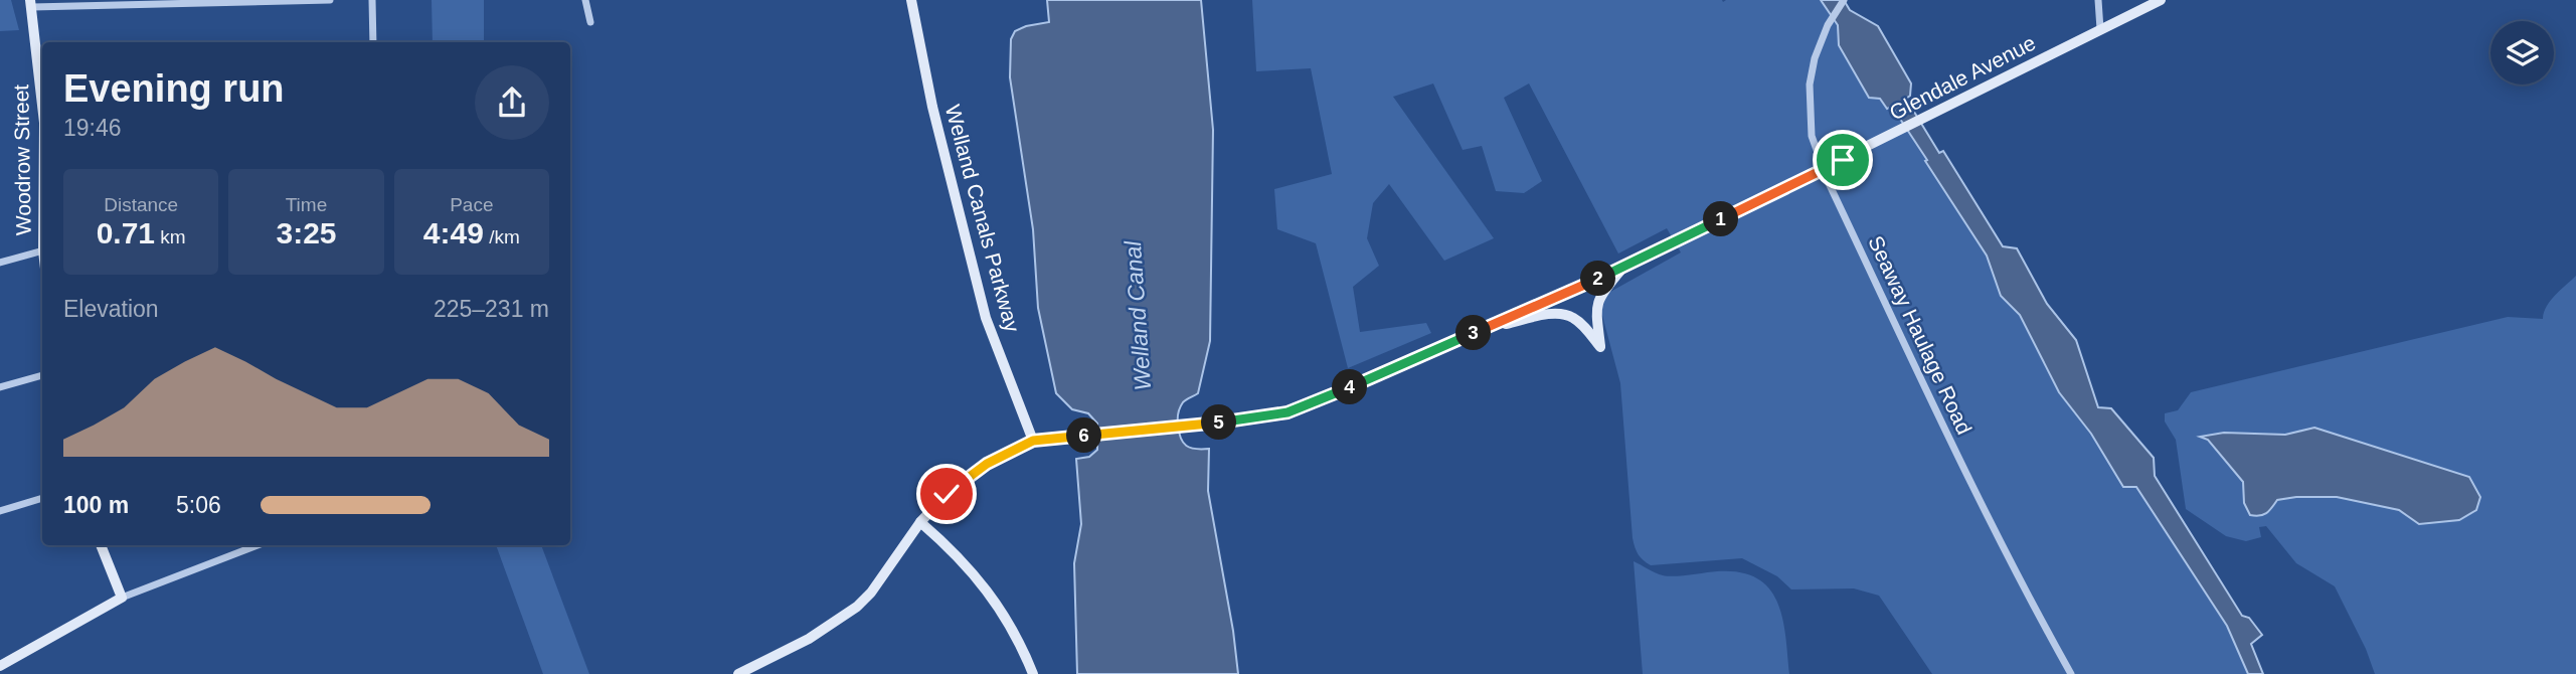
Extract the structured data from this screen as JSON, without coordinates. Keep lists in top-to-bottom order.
{
  "streets": {
    "main road": ["Glendale Avenue", "Woodrow Street", "Welland Canals Parkway"],
    "street": ["Seaway Haulage Road"]
  },
  "crossings": [
    ["Glendale Avenue", "Welland Canals Parkway"]
  ],
  "water": ["Welland Canal"],
  "page": {
    "heading": ["Evening run", "19:46"],
    "stats": [
      ["Distance", "0.71 km"],
      ["Time", "3:25"],
      ["Pace", "4:49 /km"]
    ],
    "pins": [
      "1",
      "2",
      "3",
      "4",
      "5",
      "6"
    ],
    "chart": ["Elevation", "225–231 m"],
    "list": [
      {
        "name": "100 m",
        "note": "5:06"
      }
    ]
  }
}
